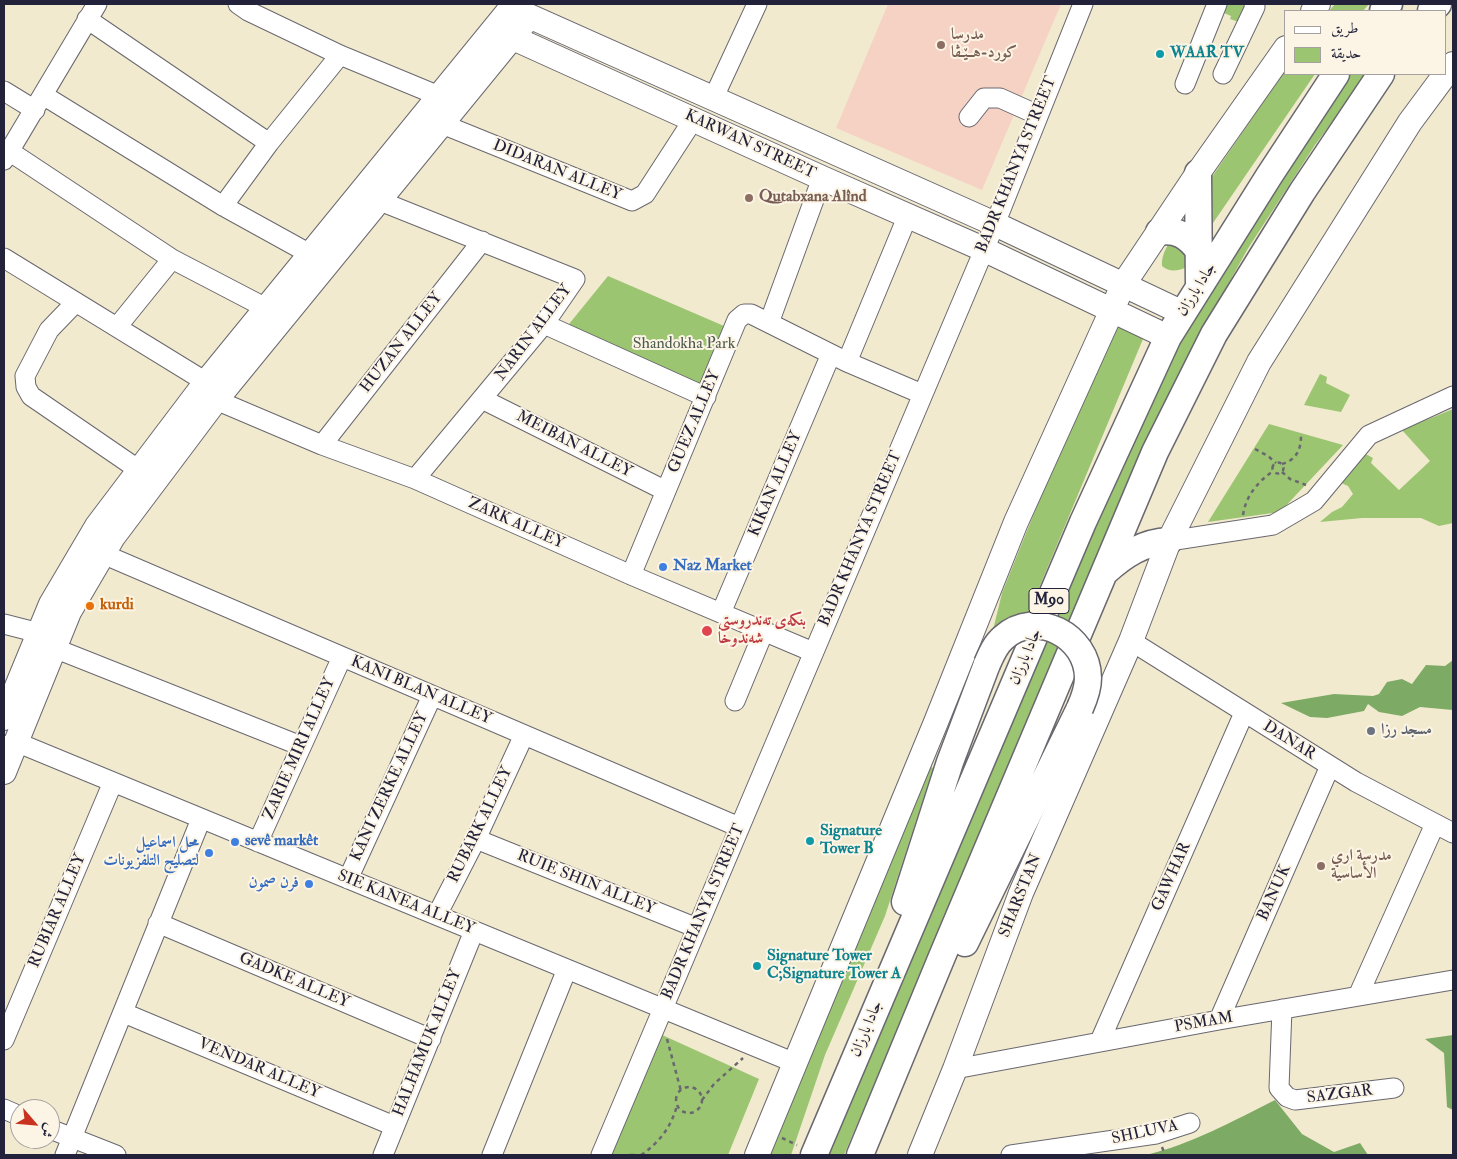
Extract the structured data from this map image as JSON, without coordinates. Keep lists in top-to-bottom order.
{
  "streets": {
    "highway": ["جادا بارزان", "M90"],
    "main road": ["KARWAN STREET", "SHARSTAN"],
    "street": [
      "BADR KHANYA STREET",
      "DIDARAN ALLEY",
      "NARIN ALLEY",
      "HUZAN ALLEY",
      "GUEZ ALLEY",
      "MEIBAN ALLEY",
      "KIKAN ALLEY",
      "ZARK ALLEY",
      "KANI BLAN ALLEY",
      "DANAR",
      "ZARIE MIRI ALLEY",
      "KANI ZERKE ALLEY",
      "RUBARK ALLEY",
      "GAWHAR",
      "RUIE SHIN ALLEY",
      "BANUK",
      "SIE KANEA ALLEY",
      "RUBIAR ALLEY",
      "GADKE ALLEY",
      "PSMAM",
      "HALHAMUK ALLEY",
      "VENDAR ALLEY",
      "SAZGAR",
      "SHLUVA"
    ]
  },
  "crossings": [
    ["KARWAN STREET", "BADR KHANYA STREET"],
    ["KARWAN STREET", "DIDARAN ALLEY"],
    ["KARWAN STREET", "جادا بارزان"],
    ["KARWAN STREET", "KIKAN ALLEY"],
    ["BADR KHANYA STREET", "GUEZ ALLEY"],
    ["BADR KHANYA STREET", "ZARK ALLEY"],
    ["BADR KHANYA STREET", "KANI BLAN ALLEY"],
    ["BADR KHANYA STREET", "RUIE SHIN ALLEY"],
    ["BADR KHANYA STREET", "SIE KANEA ALLEY"],
    ["NARIN ALLEY", "HUZAN ALLEY"],
    ["NARIN ALLEY", "MEIBAN ALLEY"],
    ["NARIN ALLEY", "ZARK ALLEY"],
    ["HUZAN ALLEY", "ZARK ALLEY"],
    ["GUEZ ALLEY", "MEIBAN ALLEY"],
    ["GUEZ ALLEY", "KIKAN ALLEY"],
    ["GUEZ ALLEY", "ZARK ALLEY"],
    ["KIKAN ALLEY", "ZARK ALLEY"],
    ["KANI BLAN ALLEY", "ZARIE MIRI ALLEY"],
    ["KANI BLAN ALLEY", "KANI ZERKE ALLEY"],
    ["KANI BLAN ALLEY", "RUBARK ALLEY"],
    ["DANAR", "GAWHAR"],
    ["DANAR", "BANUK"],
    ["DANAR", "SHARSTAN"],
    ["ZARIE MIRI ALLEY", "SIE KANEA ALLEY"],
    ["KANI ZERKE ALLEY", "SIE KANEA ALLEY"],
    ["RUBARK ALLEY", "RUIE SHIN ALLEY"],
    ["RUBARK ALLEY", "SIE KANEA ALLEY"],
    ["GAWHAR", "PSMAM"],
    ["BANUK", "PSMAM"],
    ["SHARSTAN", "PSMAM"],
    ["SIE KANEA ALLEY", "RUBIAR ALLEY"],
    ["SIE KANEA ALLEY", "HALHAMUK ALLEY"],
    ["GADKE ALLEY", "HALHAMUK ALLEY"],
    ["PSMAM", "SAZGAR"],
    ["HALHAMUK ALLEY", "VENDAR ALLEY"]
  ],
  "parks": ["Shandokha Park"],
  "places": [
    "مدرسا كورد-هــێـڤا",
    "WAAR TV",
    "Qutabxana Alînd",
    "Naz Market",
    "kurdi",
    "بنکەی تەندروستی شەندوخا",
    "مسجد رزا",
    "Signature Tower B",
    "sevê markêt",
    "محل اسماعيل لتصليح التلفزيونات",
    "مدرسة اري الأساسية",
    "فرن صمون",
    "Signature Tower C;Signature Tower A"
  ],
  "legend": ["طريق", "حديقة"],
  "north": "bottom right"
}
